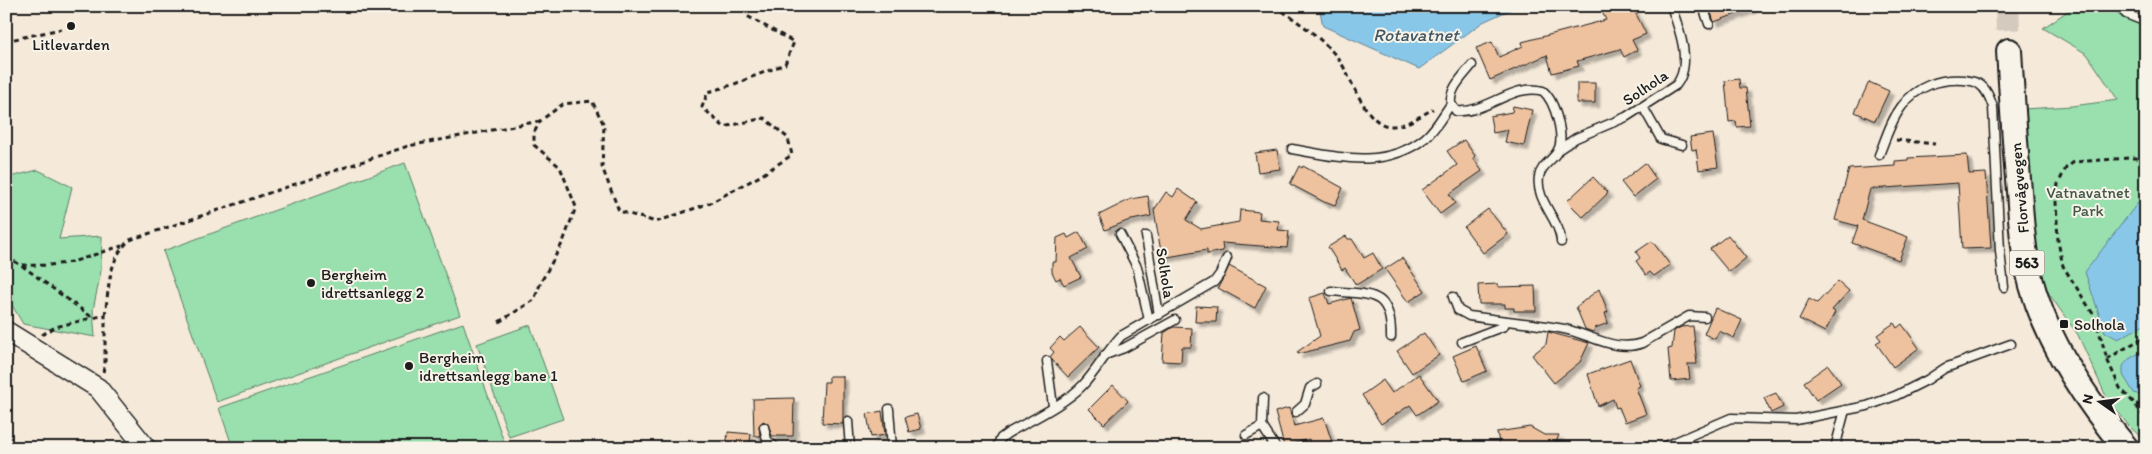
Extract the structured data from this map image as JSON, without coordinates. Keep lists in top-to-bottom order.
{
  "streets": {
    "main road": ["Florvågvegen", "563"],
    "lane": ["Solhola"]
  },
  "water": ["Rotavatnet"],
  "parks": ["Vatnavatnet Park"],
  "places": {
    "other": ["Litlevarden", "Bergheim idrettsanlegg 2", "Bergheim idrettsanlegg bane 1"],
    "transit": ["Solhola"]
  },
  "north": "left"
}
